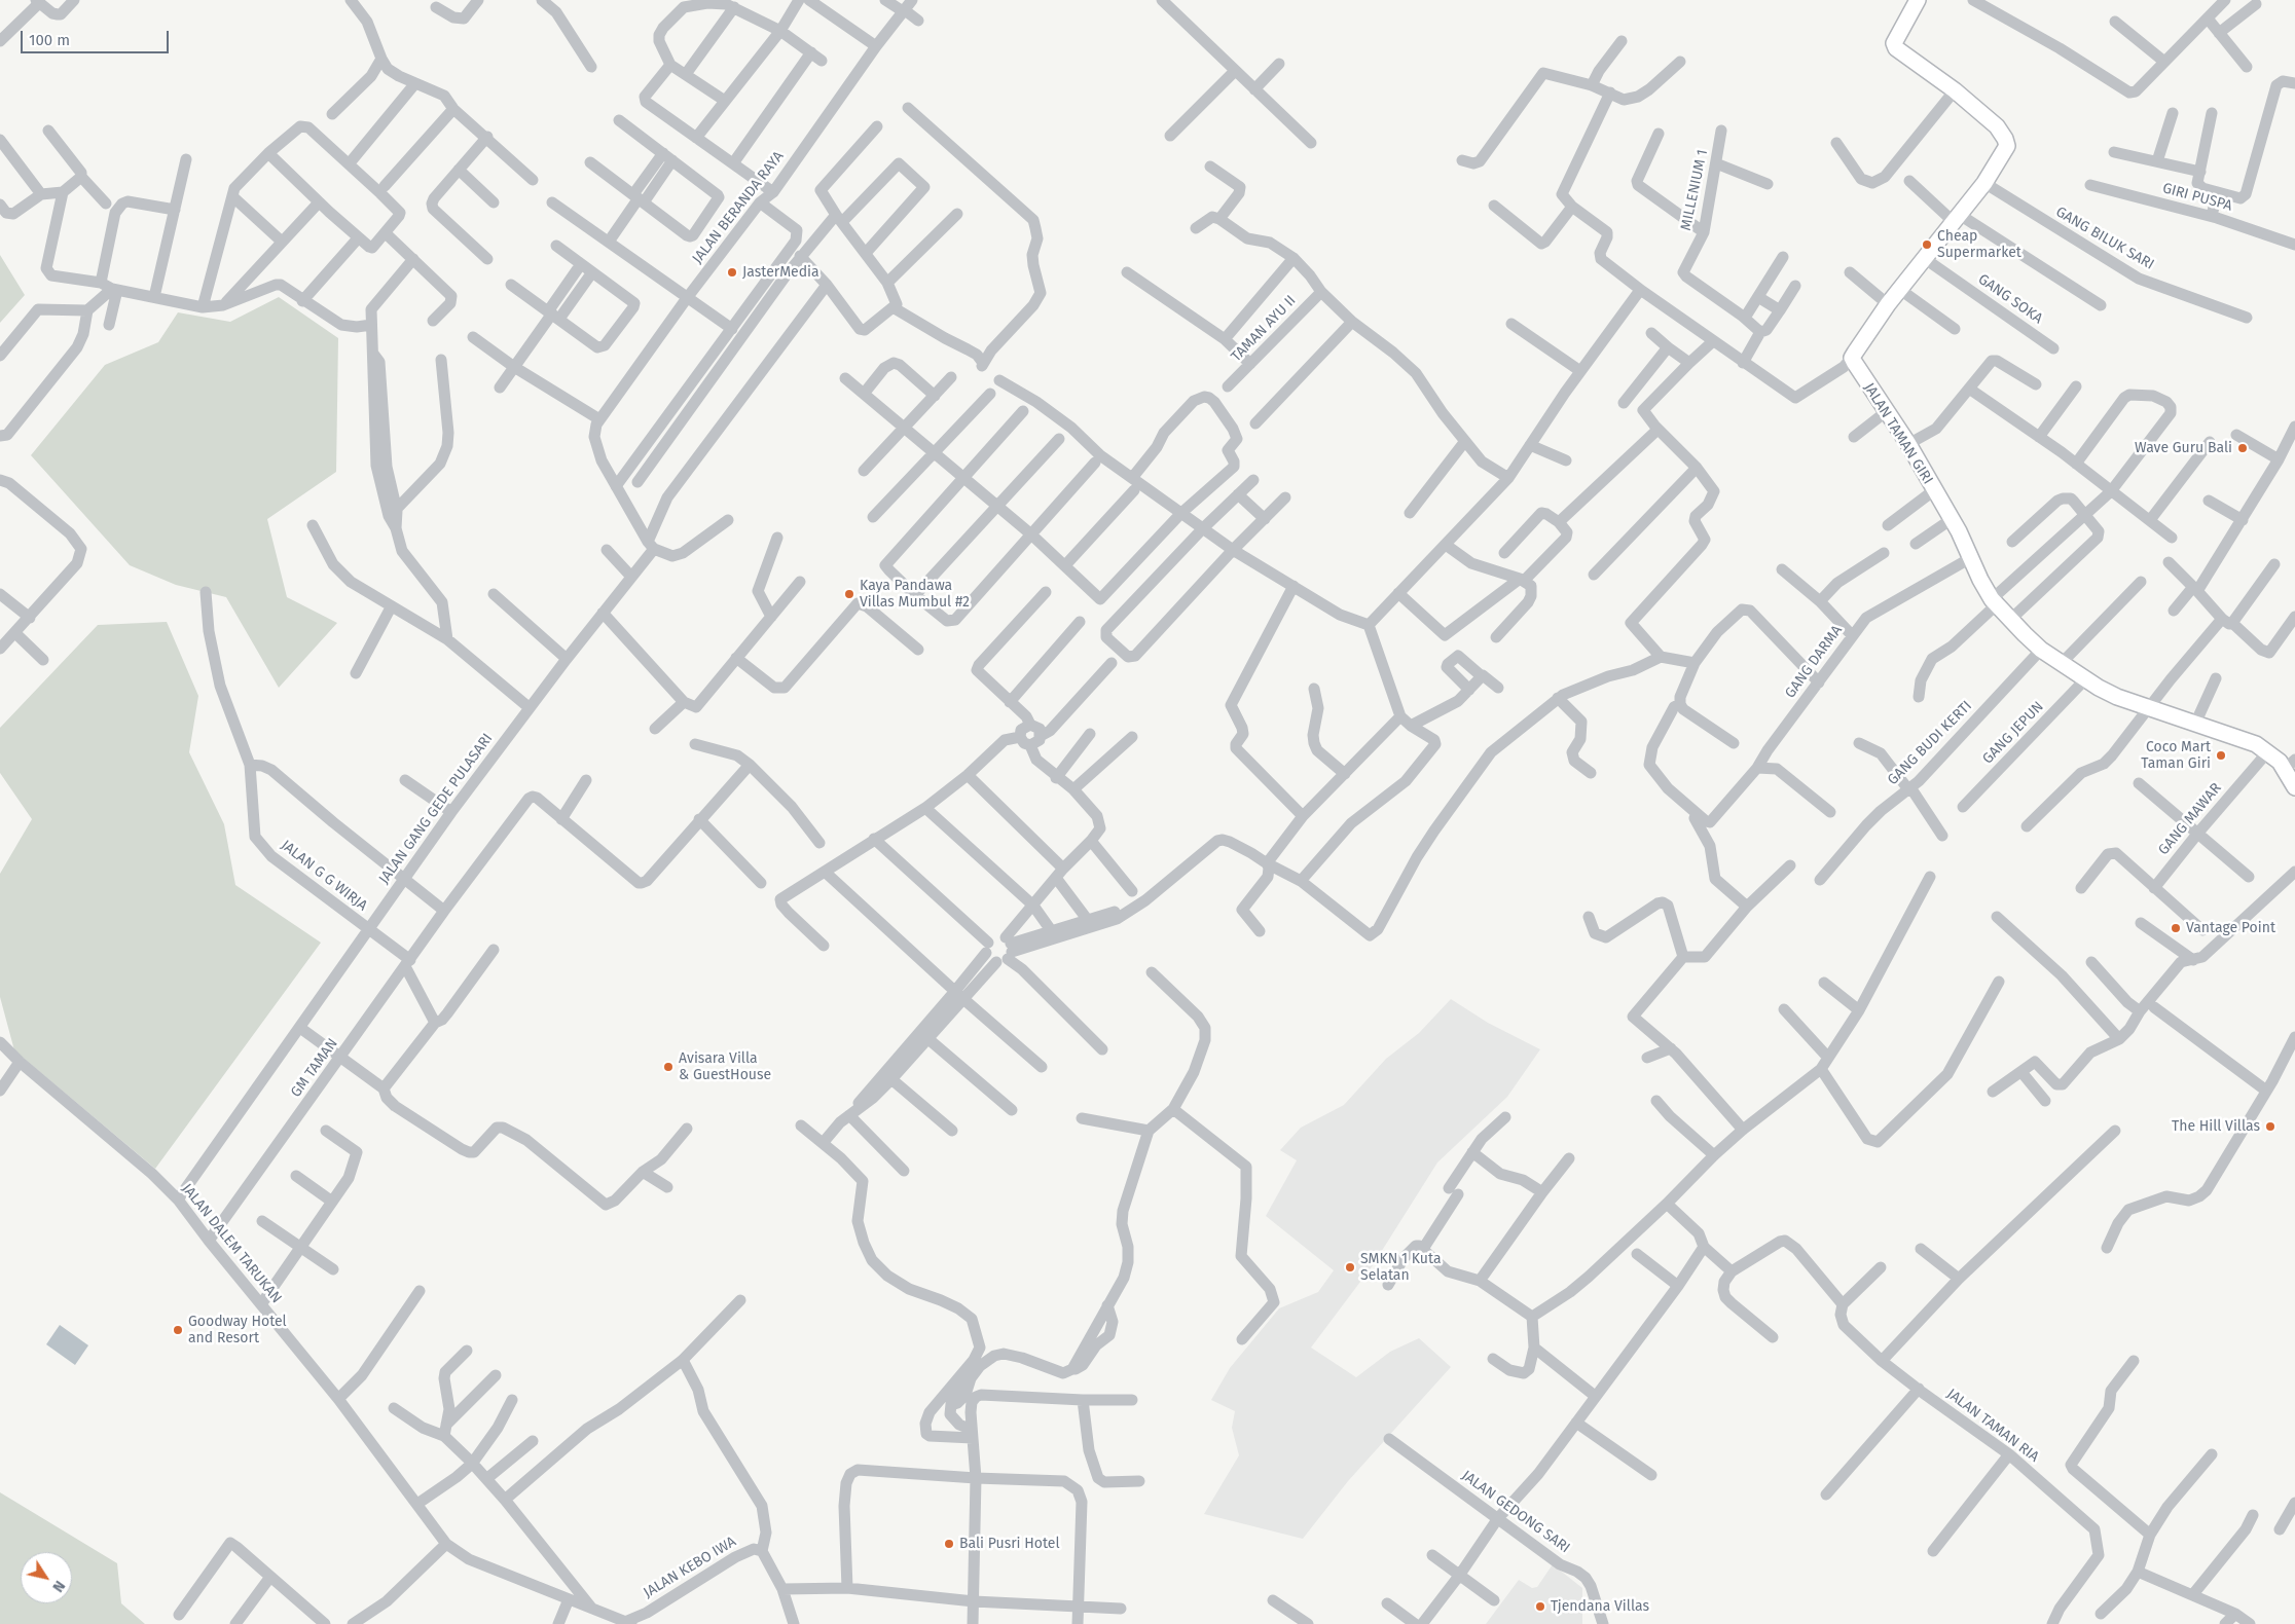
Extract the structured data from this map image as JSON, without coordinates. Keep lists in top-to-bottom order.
{
  "streets": {
    "street": [
      "MILLENIUM 1",
      "GIRI PUSPA",
      "JALAN BERANDA RAYA",
      "GANG BILUK SARI",
      "GANG SOKA",
      "TAMAN AYU II",
      "JALAN TAMAN GIRI",
      "GANG DARMA",
      "GANG JEPUN",
      "GANG BUDI KERTI",
      "JALAN GANG GEDE PULASARI",
      "GANG MAWAR",
      "JALAN G G WIRJA",
      "GM TAMAN",
      "JALAN DALEM TARUKAN",
      "JALAN TAMAN RIA",
      "JALAN GEDONG SARI",
      "JALAN KEBO IWA"
    ]
  },
  "crossings": [
    ["JALAN TAMAN GIRI", "GANG DARMA"],
    ["JALAN TAMAN GIRI", "GANG JEPUN"],
    ["JALAN TAMAN GIRI", "GANG BUDI KERTI"],
    ["JALAN TAMAN GIRI", "GANG MAWAR"],
    ["JALAN GANG GEDE PULASARI", "JALAN G G WIRJA"],
    ["JALAN GANG GEDE PULASARI", "JALAN DALEM TARUKAN"],
    ["JALAN G G WIRJA", "GM TAMAN"],
    ["GM TAMAN", "JALAN DALEM TARUKAN"],
    ["JALAN DALEM TARUKAN", "JALAN KEBO IWA"]
  ],
  "places": [
    "Cheap Supermarket",
    "JasterMedia",
    "Wave Guru Bali",
    "Kaya Pandawa Villas Mumbul #2",
    "Coco Mart Taman Giri",
    "Vantage Point",
    "Avisara Villa & GuestHouse",
    "The Hill Villas",
    "SMKN 1 Kuta Selatan",
    "Goodway Hotel and Resort",
    "Bali Pusri Hotel",
    "Tjendana Villas"
  ],
  "scale_bar": "100 m",
  "north": "bottom right"
}
